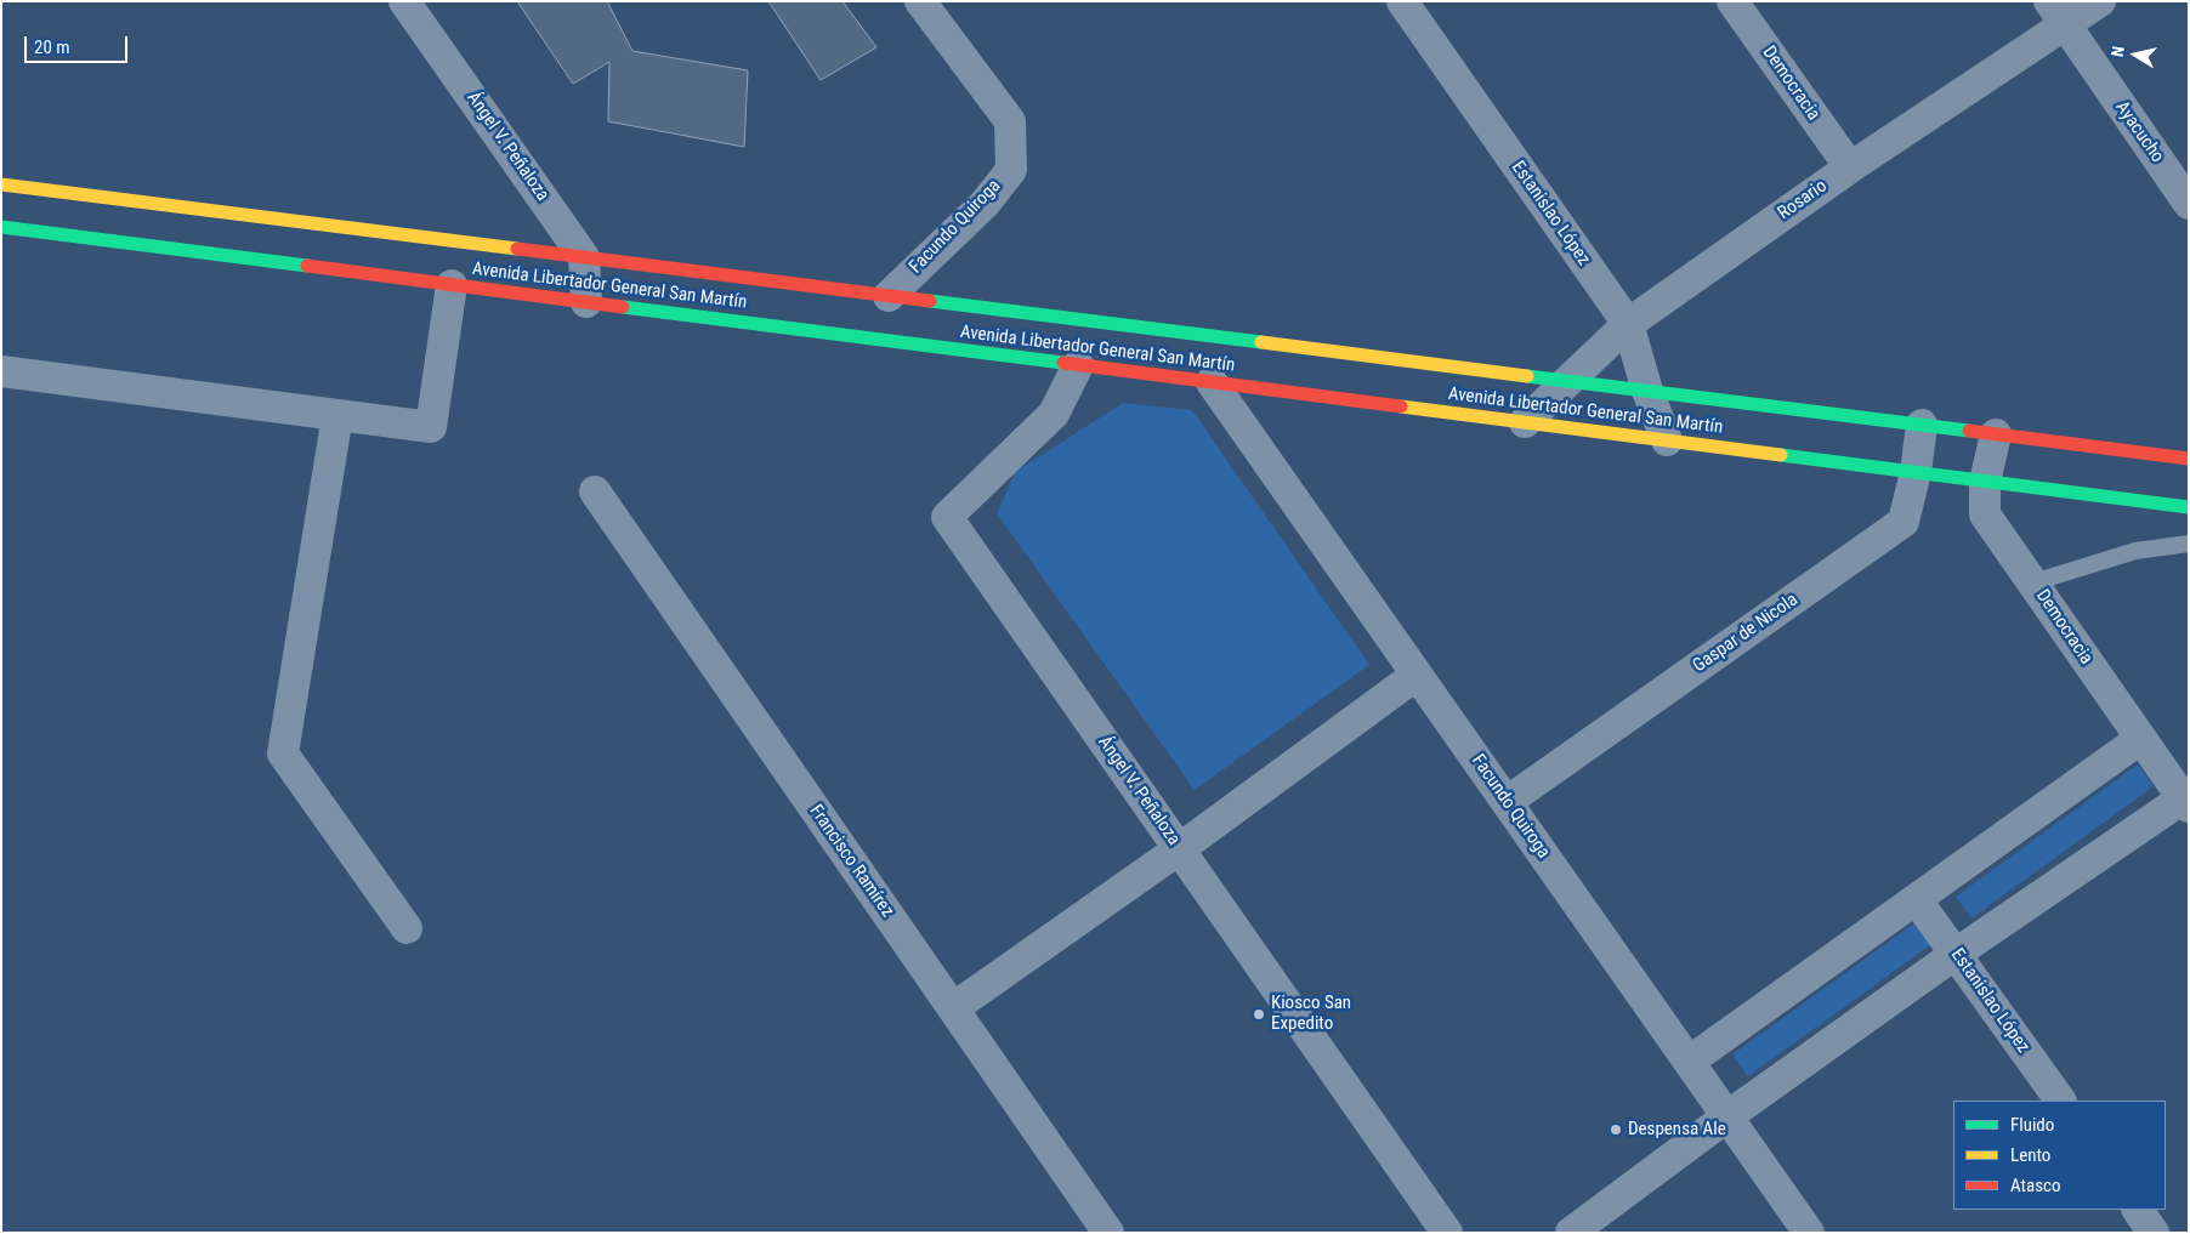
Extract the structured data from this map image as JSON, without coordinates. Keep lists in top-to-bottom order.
{
  "streets": {
    "main road": ["Avenida Libertador General San Martín"],
    "street": [
      "Democracia",
      "Ayacucho",
      "Ángel V. Peñaloza",
      "Rosario",
      "Estanislao López",
      "Facundo Quiroga",
      "Gaspar de Nicola",
      "Francisco Ramírez"
    ]
  },
  "crossings": [
    ["Democracia", "Rosario"],
    ["Democracia", "Avenida Libertador General San Martín"],
    ["Ayacucho", "Rosario"],
    ["Ángel V. Peñaloza", "Avenida Libertador General San Martín"],
    ["Rosario", "Estanislao López"],
    ["Rosario", "Avenida Libertador General San Martín"],
    ["Estanislao López", "Avenida Libertador General San Martín"],
    ["Facundo Quiroga", "Avenida Libertador General San Martín"],
    ["Facundo Quiroga", "Gaspar de Nicola"],
    ["Avenida Libertador General San Martín", "Gaspar de Nicola"]
  ],
  "places": ["Kiosco San Expedito", "Despensa Ale"],
  "legend": ["Fluido", "Lento", "Atasco"],
  "scale_bar": "20 m",
  "north": "left"
}
